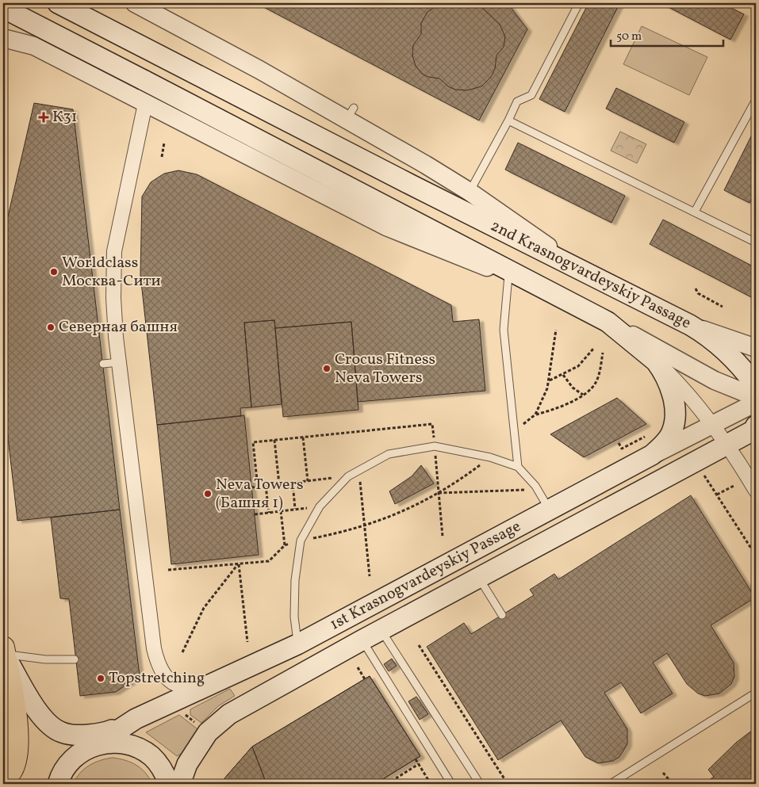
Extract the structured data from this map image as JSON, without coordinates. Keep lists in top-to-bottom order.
{
  "streets": {
    "main road": ["2nd Krasnogvardeyskiy Passage", "1st Krasnogvardeyskiy Passage"]
  },
  "crossings": [
    ["2nd Krasnogvardeyskiy Passage", "1st Krasnogvardeyskiy Passage"]
  ],
  "places": {
    "health": ["К31"],
    "other": [
      "Worldclass Москва-Сити",
      "Северная башня",
      "Crocus Fitness Neva Towers",
      "Neva Towers (Башня 1)",
      "Topstretching"
    ]
  },
  "scale_bar": "50 m"
}
